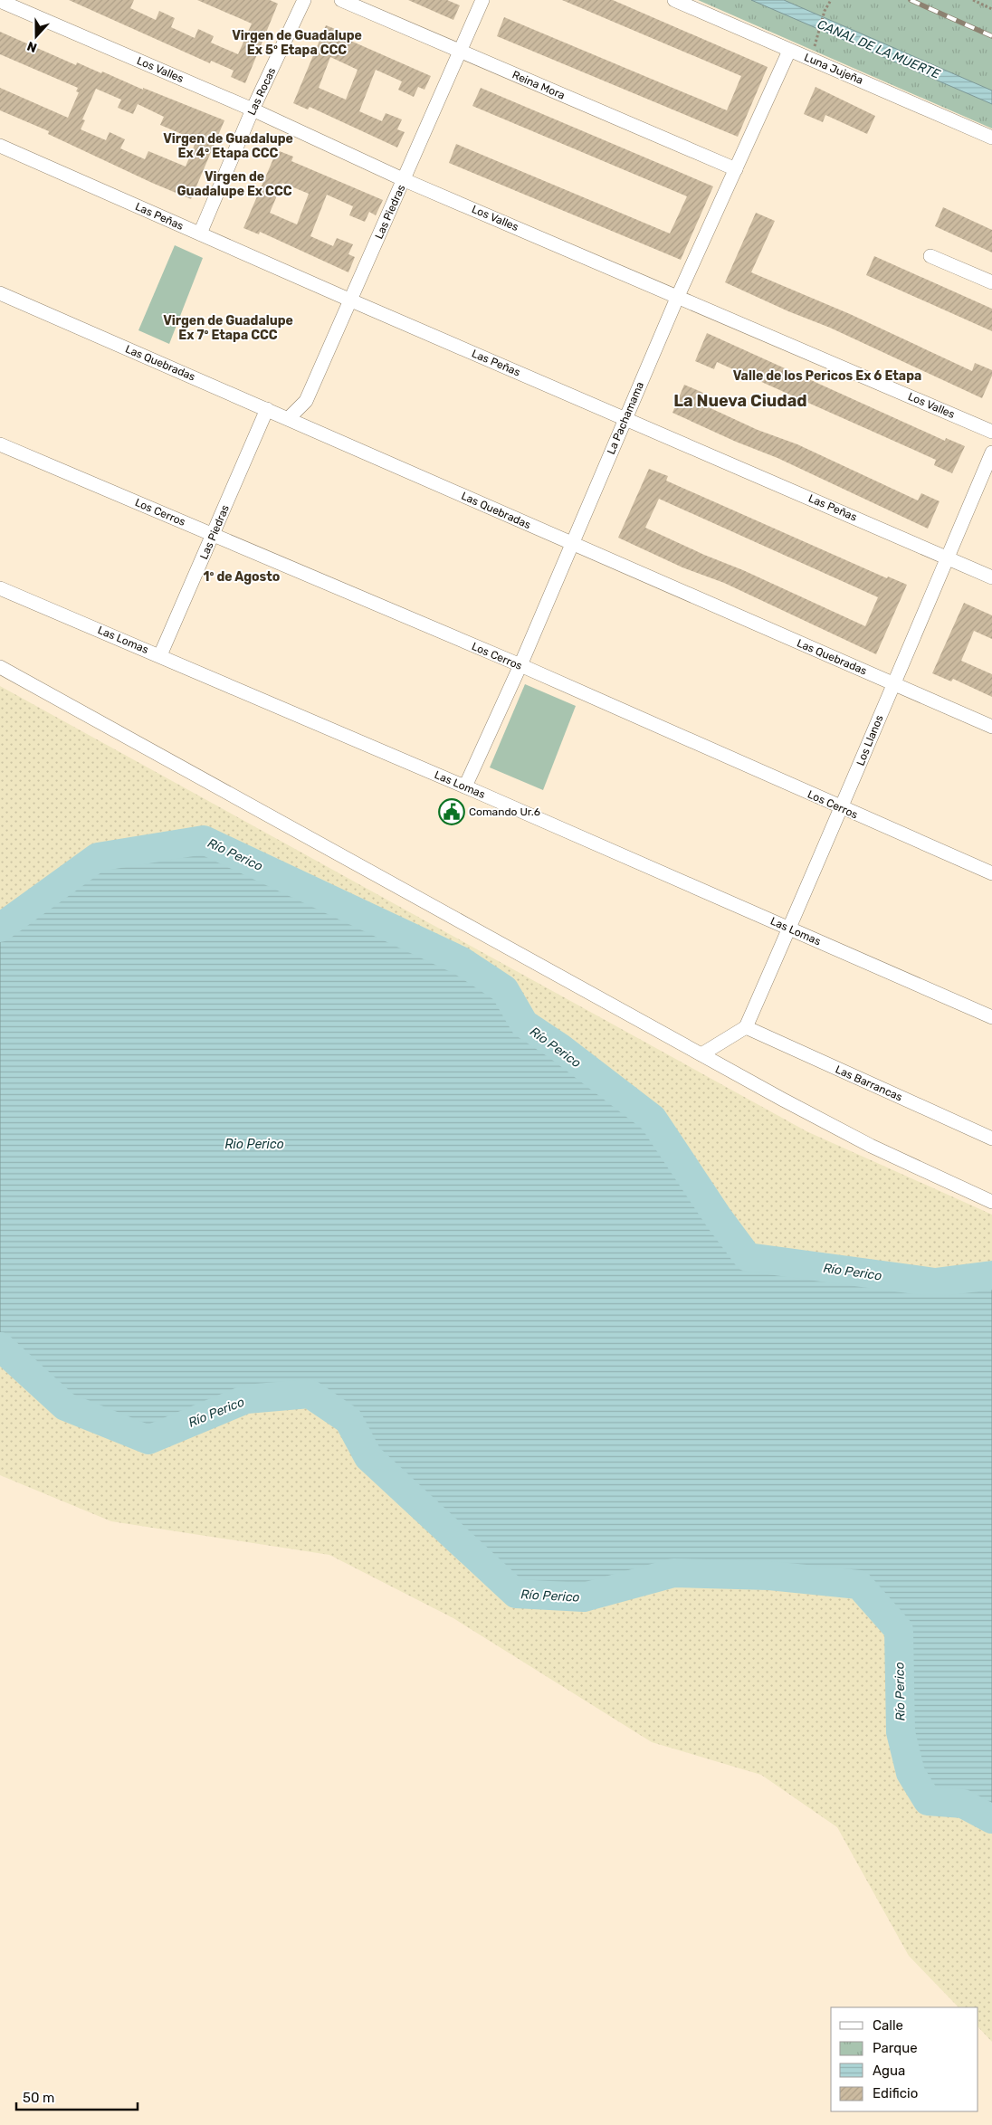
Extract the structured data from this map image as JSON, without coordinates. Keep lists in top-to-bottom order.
{
  "streets": {
    "street": [
      "Luna Jujeña",
      "Los Valles",
      "Reina Mora",
      "Las Rocas",
      "Las Piedras",
      "Las Peñas",
      "Las Quebradas",
      "La Pachamama",
      "Los Cerros",
      "Las Lomas",
      "Los Llanos",
      "Las Barrancas"
    ]
  },
  "crossings": [
    ["Luna Jujeña", "La Pachamama"],
    ["Los Valles", "Las Rocas"],
    ["Los Valles", "Las Piedras"],
    ["Los Valles", "La Pachamama"],
    ["Reina Mora", "Las Piedras"],
    ["Reina Mora", "La Pachamama"],
    ["Las Rocas", "Las Peñas"],
    ["Las Piedras", "Las Peñas"],
    ["Las Piedras", "Las Quebradas"],
    ["Las Piedras", "Los Cerros"],
    ["Las Piedras", "Las Lomas"],
    ["Las Peñas", "La Pachamama"],
    ["Las Peñas", "Los Llanos"],
    ["Las Quebradas", "La Pachamama"],
    ["Las Quebradas", "Los Llanos"],
    ["La Pachamama", "Los Cerros"],
    ["La Pachamama", "Las Lomas"],
    ["Los Cerros", "Los Llanos"],
    ["Las Lomas", "Los Llanos"],
    ["Los Llanos", "Las Barrancas"]
  ],
  "districts": [
    "Virgen de Guadalupe Ex 5º Etapa CCC",
    "Virgen de Guadalupe Ex 4º Etapa CCC",
    "Virgen de Guadalupe Ex CCC",
    "Virgen de Guadalupe Ex 7º Etapa CCC",
    "Valle de los Pericos Ex 6 Etapa",
    "La Nueva Ciudad",
    "1º de Agosto"
  ],
  "water": ["CANAL DE LA MUERTE", "Río Perico", "Rio Perico"],
  "places": {
    "public building": ["Comando Ur.6"]
  },
  "legend": [
    "Calle",
    "Parque",
    "Agua",
    "Edificio"
  ],
  "scale_bar": "50 m",
  "north": "bottom"
}
